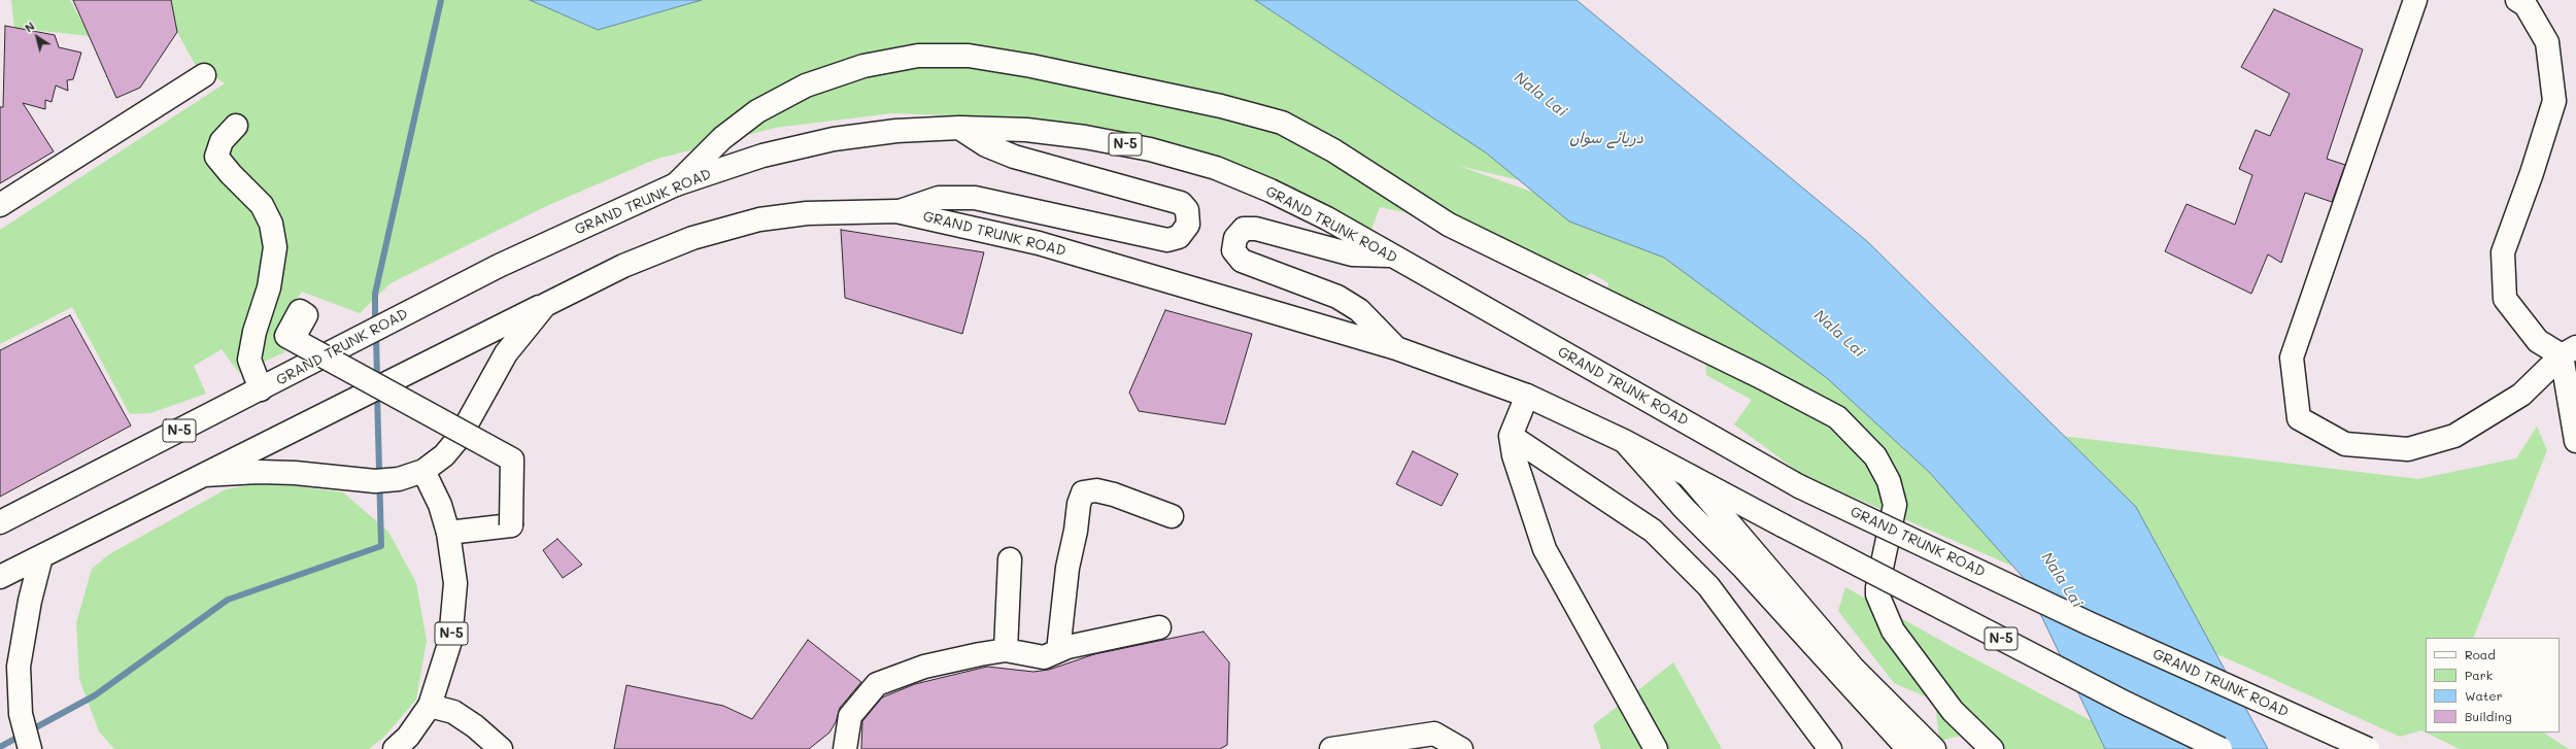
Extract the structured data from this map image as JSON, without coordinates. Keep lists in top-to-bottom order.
{
  "streets": {
    "main road": ["N-5", "GRAND TRUNK ROAD"]
  },
  "crossings": [
    ["N-5", "GRAND TRUNK ROAD"]
  ],
  "water": ["Nala Lai", "دریائے سواں"],
  "legend": [
    "Road",
    "Park",
    "Water",
    "Building"
  ],
  "north": "top left"
}
